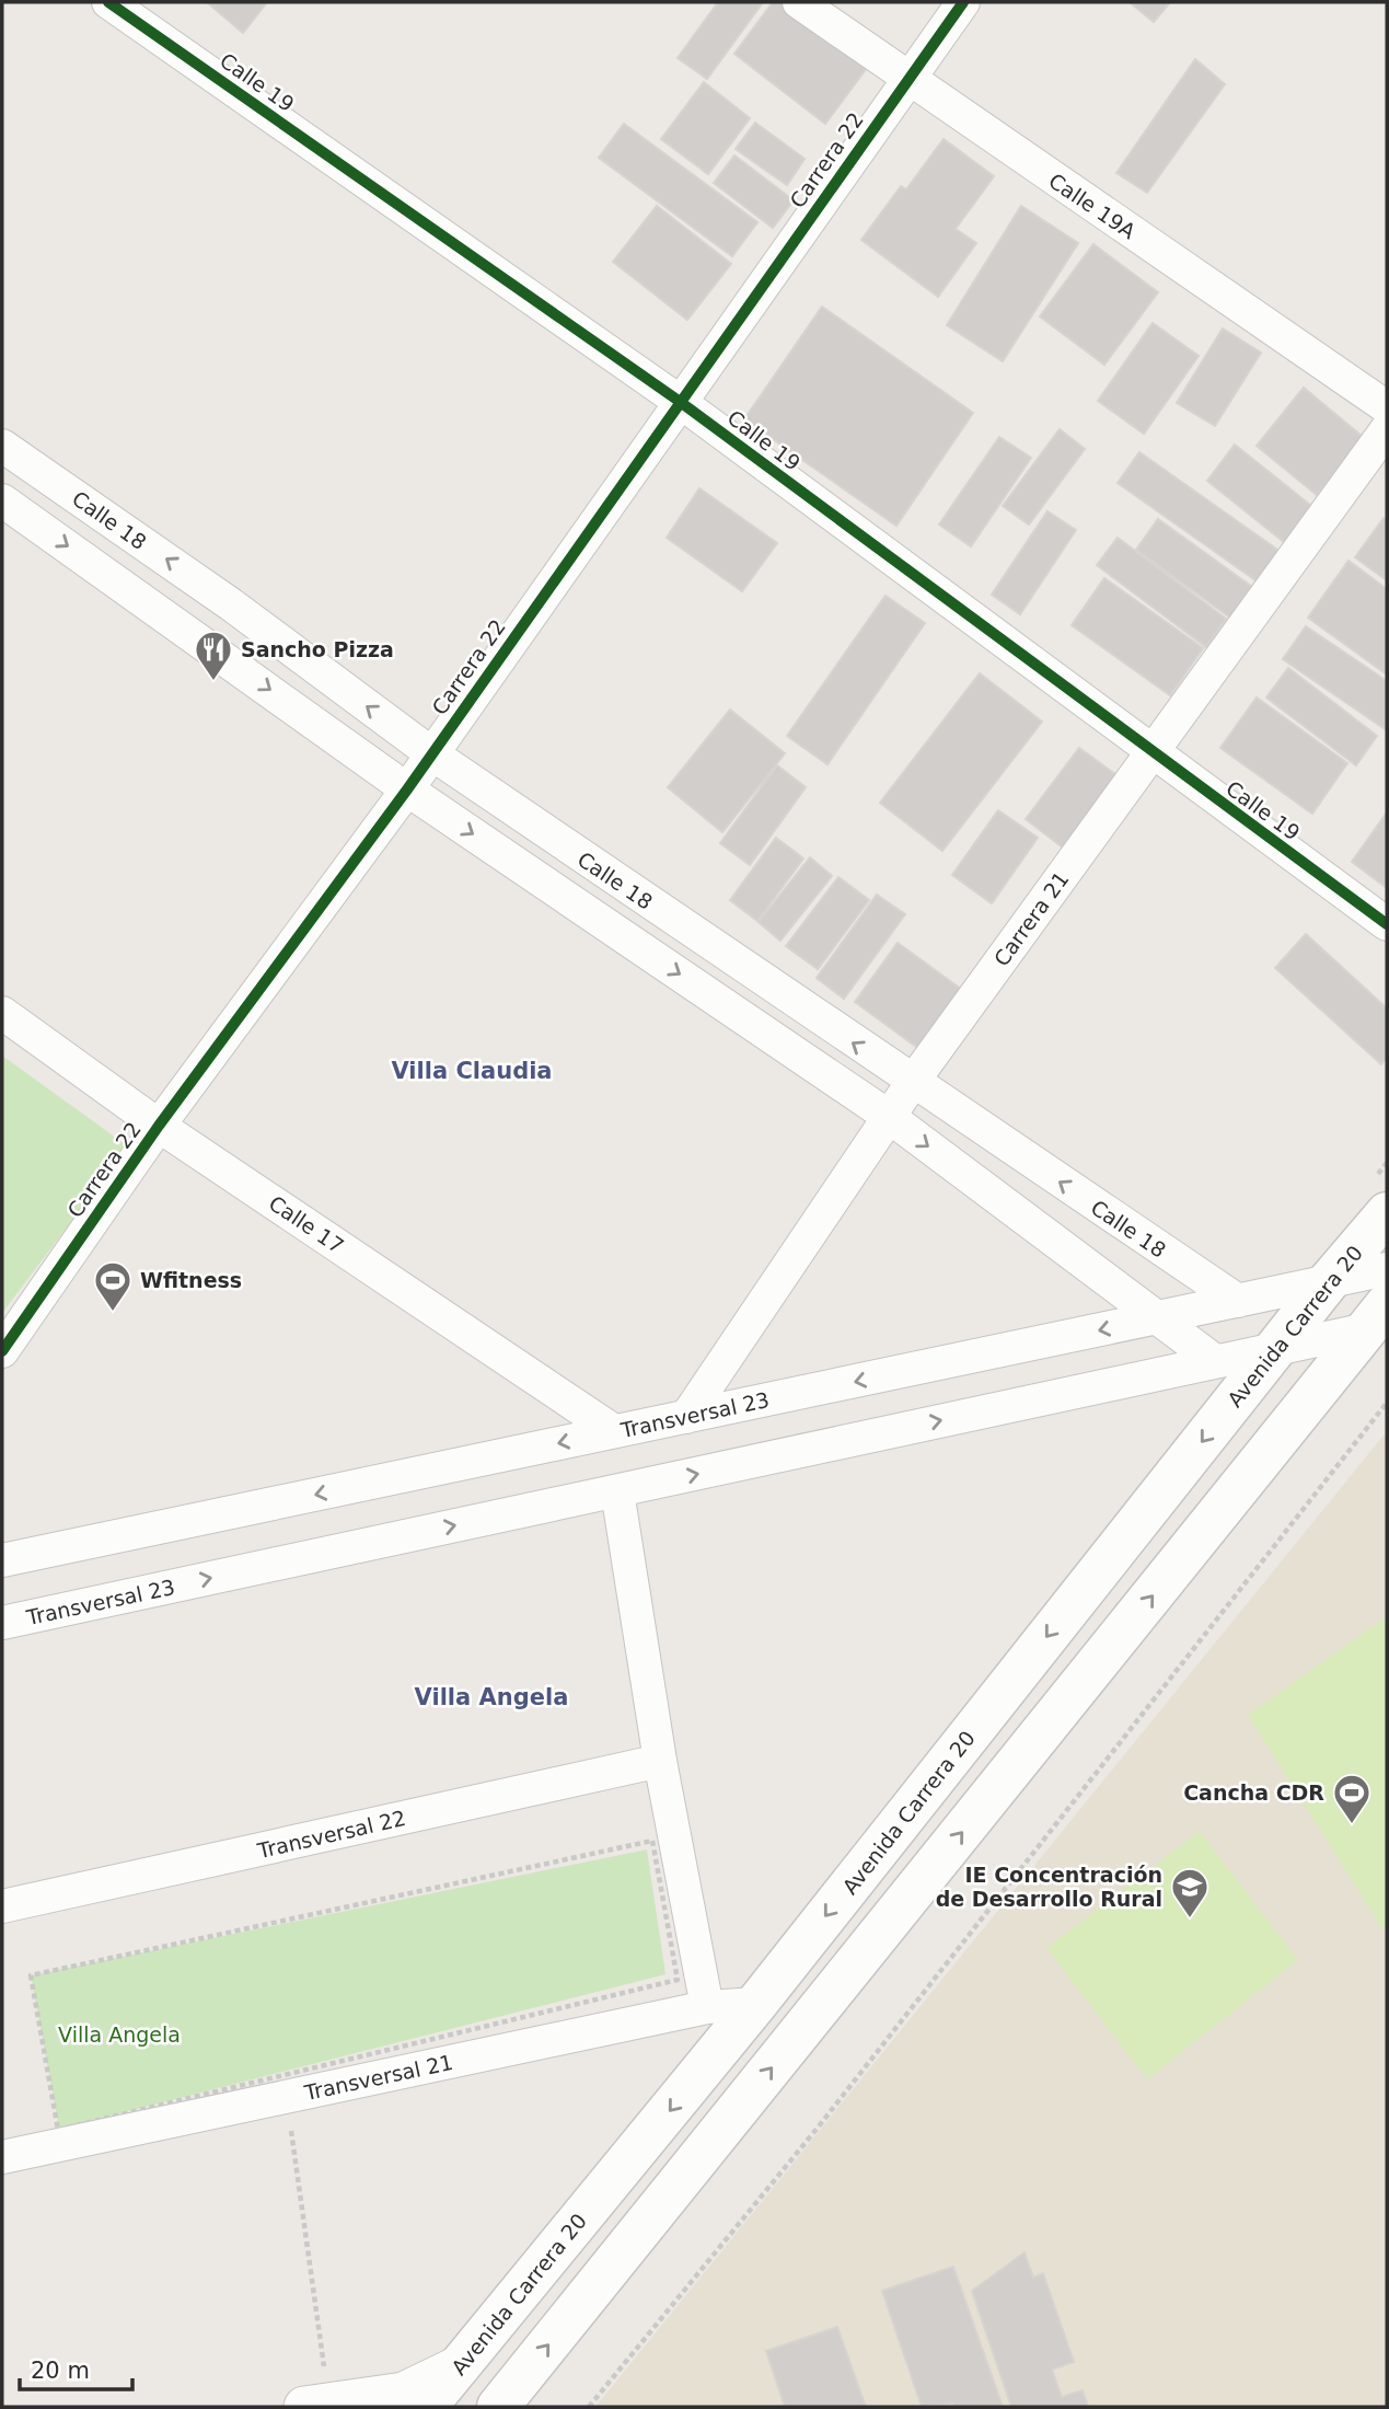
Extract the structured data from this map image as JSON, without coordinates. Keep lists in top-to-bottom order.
{
  "streets": {
    "main road": ["Avenida Carrera 20"],
    "street": [
      "Calle 19",
      "Carrera 22",
      "Calle 19A",
      "Calle 18",
      "Carrera 21",
      "Calle 17",
      "Transversal 23",
      "Transversal 22",
      "Transversal 21"
    ]
  },
  "crossings": [
    ["Calle 19", "Carrera 22"],
    ["Calle 19", "Carrera 21"],
    ["Carrera 22", "Calle 19A"],
    ["Carrera 22", "Calle 18"],
    ["Carrera 22", "Calle 17"],
    ["Calle 18", "Carrera 21"],
    ["Calle 18", "Transversal 23"],
    ["Carrera 21", "Transversal 23"],
    ["Calle 17", "Transversal 23"],
    ["Avenida Carrera 20", "Transversal 23"],
    ["Avenida Carrera 20", "Transversal 21"]
  ],
  "districts": ["Villa Claudia", "Villa Angela"],
  "parks": ["Villa Angela"],
  "places": {
    "restaurant": ["Sancho Pizza"],
    "sports": ["Wfitness", "Cancha CDR"],
    "school or university": ["IE Concentración de Desarrollo Rural"]
  },
  "scale_bar": "20 m"
}
